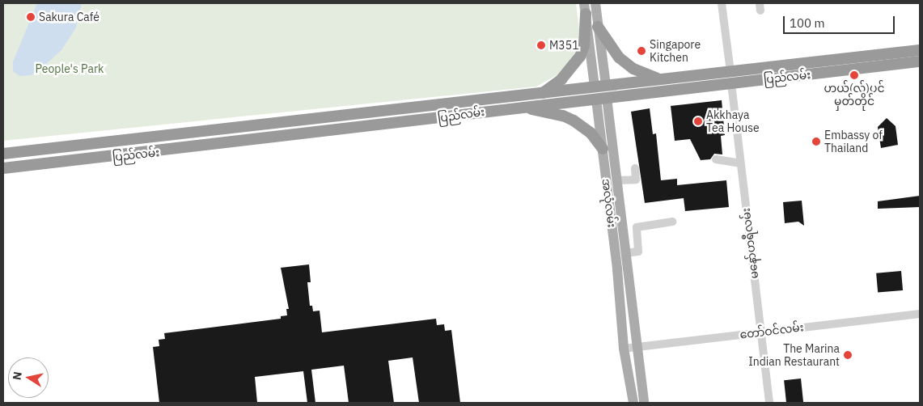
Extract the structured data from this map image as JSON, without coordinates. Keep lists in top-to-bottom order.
{
  "streets": {
    "highway": ["ပြည်လမ်း", "အလုံလမ်း"],
    "street": ["မနော်ဟရီလမ်း", "တော်ဝင်လမ်း"]
  },
  "crossings": [
    ["ပြည်လမ်း", "အလုံလမ်း"],
    ["ပြည်လမ်း", "မနော်ဟရီလမ်း"],
    ["အလုံလမ်း", "တော်ဝင်လမ်း"],
    ["မနော်ဟရီလမ်း", "တော်ဝင်လမ်း"]
  ],
  "parks": ["People's Park"],
  "places": [
    "Sakura Café",
    "M351",
    "Singapore Kitchen",
    "ဟယ်(လ်)ပင် မှတ်တိုင်",
    "Akkhaya Tea House",
    "Embassy of Thailand",
    "The Marina Indian Restaurant"
  ],
  "scale_bar": "100 m",
  "north": "left"
}
